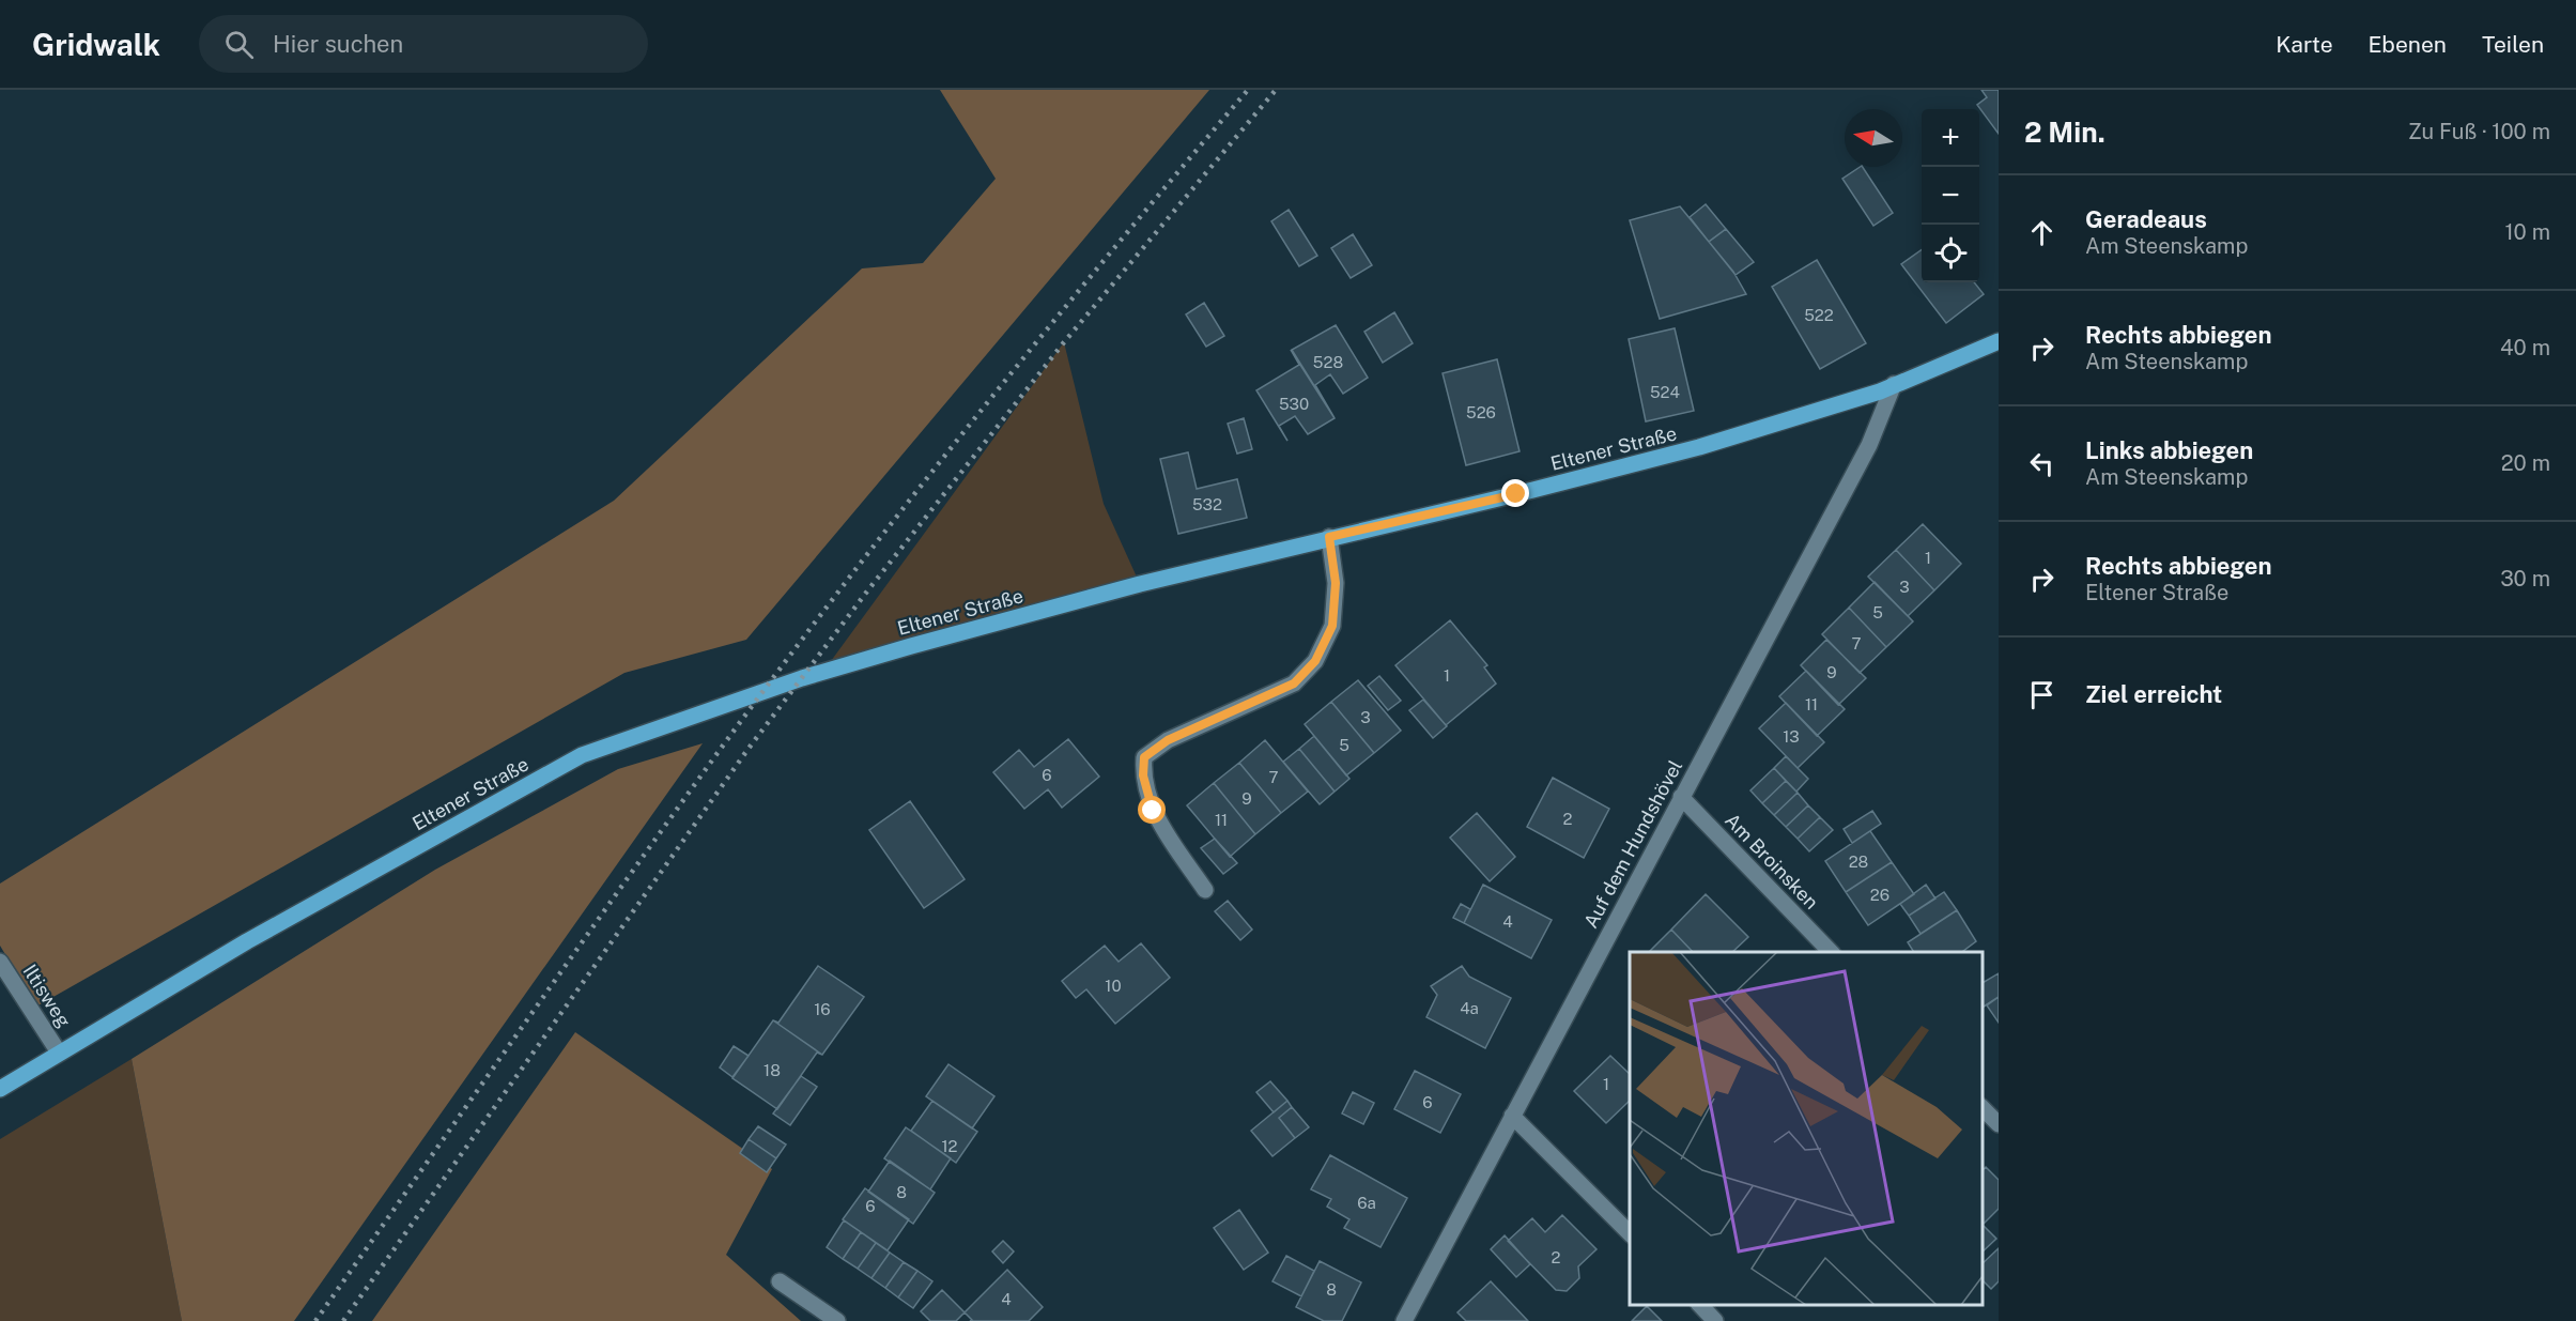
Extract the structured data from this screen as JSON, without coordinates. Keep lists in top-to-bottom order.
{
  "streets": {
    "main road": ["Eltener Straße"],
    "street": ["Auf dem Hundshövel", "Am Broinsken", "Iltisweg"]
  },
  "crossings": [
    ["Eltener Straße", "Auf dem Hundshövel"],
    ["Eltener Straße", "Iltisweg"],
    ["Auf dem Hundshövel", "Am Broinsken"]
  ],
  "house_numbers": [
    "522",
    "528",
    "524",
    "530",
    "526",
    "532",
    "1",
    "3",
    "5",
    "7",
    "9",
    "1",
    "11",
    "3",
    "13",
    "5",
    "6",
    "7",
    "9",
    "2",
    "11",
    "28",
    "26",
    "4",
    "10",
    "4a",
    "16",
    "18",
    "1",
    "6",
    "12",
    "8",
    "6a",
    "6",
    "2",
    "8",
    "4"
  ],
  "north": "left",
  "page": {
    "header": "Gridwalk",
    "search": "Hier suchen",
    "nav": ["Karte", "Ebenen", "Teilen"],
    "heading": ["2 Min.", "Zu Fuß · 100 m"],
    "map_buttons": ["+", "−"],
    "list": [
      ["Geradeaus", "Am Steenskamp", "10 m"],
      ["Rechts abbiegen", "Am Steenskamp", "40 m"],
      ["Links abbiegen", "Am Steenskamp", "20 m"],
      ["Rechts abbiegen", "Eltener Straße", "30 m"],
      "Ziel erreicht"
    ]
  }
}
